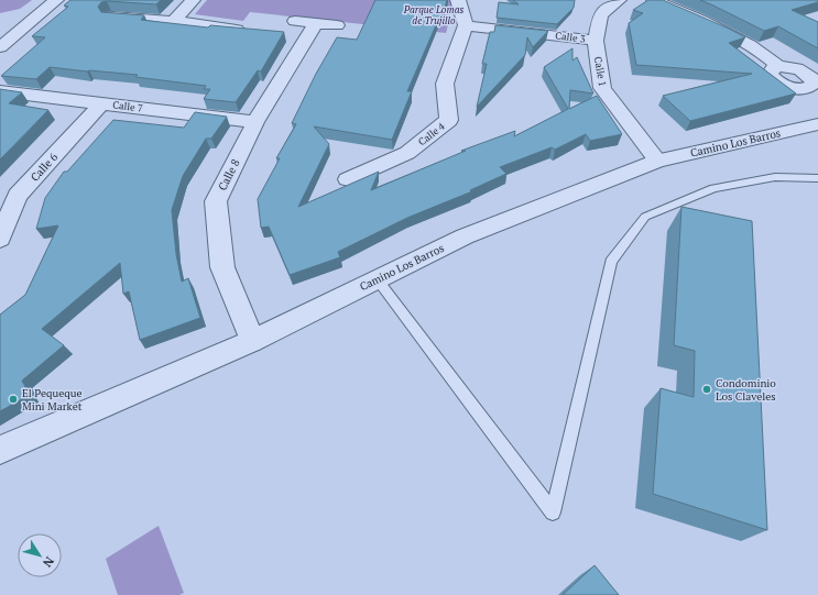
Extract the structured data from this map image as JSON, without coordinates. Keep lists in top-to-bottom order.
{
  "streets": {
    "street": [
      "Calle 3",
      "Calle 1",
      "Calle 7",
      "Calle 4",
      "Camino Los Barros",
      "Calle 6",
      "Calle 8"
    ]
  },
  "crossings": [
    ["Calle 3", "Calle 1"],
    ["Calle 3", "Calle 4"],
    ["Calle 1", "Camino Los Barros"],
    ["Calle 7", "Calle 6"],
    ["Calle 7", "Calle 8"],
    ["Camino Los Barros", "Calle 8"]
  ],
  "parks": ["Parque Lomas de Trujillo"],
  "places": ["Condominio Los Claveles", "El Pequeque Mini Market"],
  "north": "bottom right"
}
